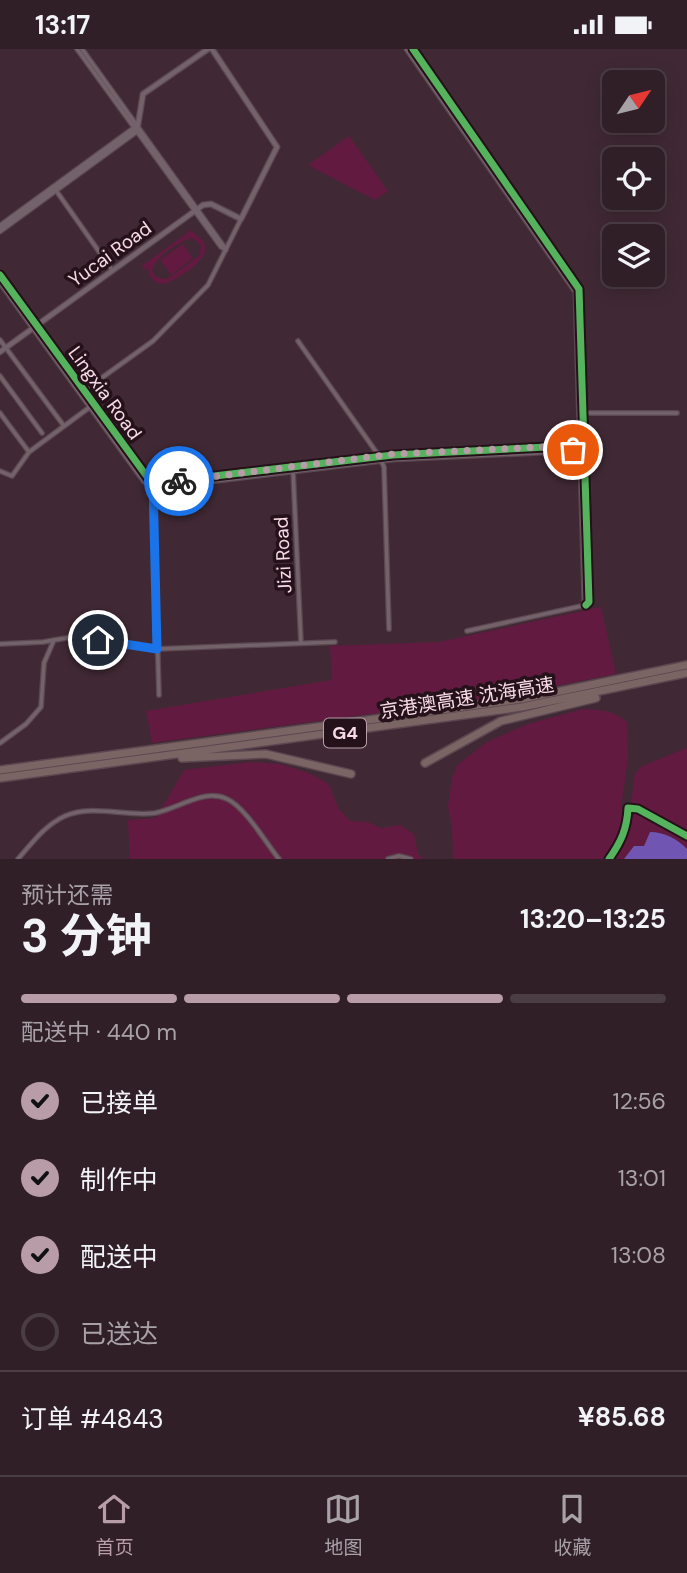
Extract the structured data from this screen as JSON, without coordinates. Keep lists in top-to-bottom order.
{
  "streets": {
    "highway": ["京港澳高速 沈海高速", "G4"],
    "street": ["Yucai Road", "Lingxia Road", "Jizi Road"]
  },
  "crossings": [
    ["Yucai Road", "Lingxia Road"]
  ],
  "north": "top right",
  "page": {
    "status": "13:17",
    "heading": ["3 分钟", "预计还需", "13:20–13:25"],
    "panel": ["订单 #4843", "¥85.68"],
    "bar": "配送中 · 440 m",
    "list": [
      ["已接单", "12:56"],
      ["制作中", "13:01"],
      ["配送中", "13:08"],
      "已送达"
    ],
    "tabs": ["首页", "地图", "收藏"]
  }
}
